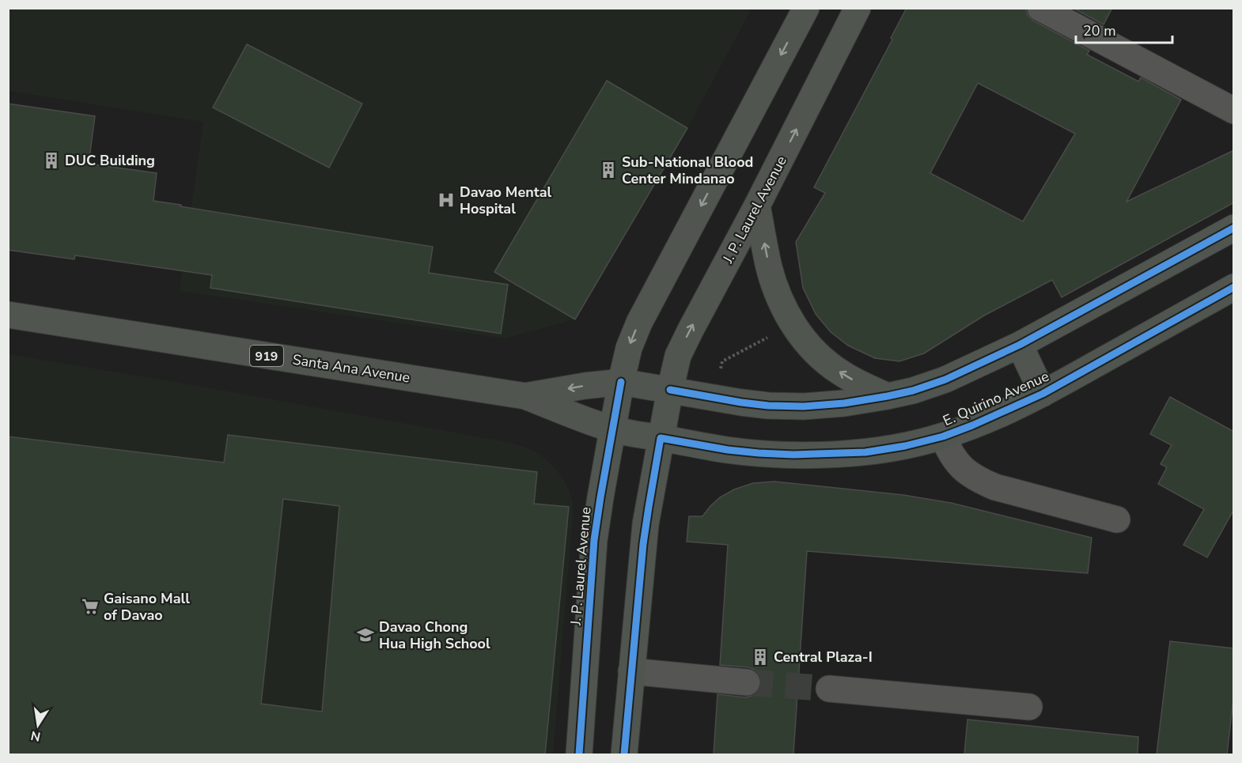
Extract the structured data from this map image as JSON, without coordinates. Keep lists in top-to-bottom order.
{
  "streets": {
    "main road": [
      "J. P. Laurel Avenue",
      "919",
      "Santa Ana Avenue",
      "E. Quirino Avenue"
    ]
  },
  "crossings": [
    ["J. P. Laurel Avenue", "919"],
    ["J. P. Laurel Avenue", "Santa Ana Avenue"],
    ["J. P. Laurel Avenue", "E. Quirino Avenue"],
    ["919", "Santa Ana Avenue"],
    ["919", "E. Quirino Avenue"]
  ],
  "places": {
    "building": ["DUC Building", "Sub-National Blood Center Mindanao", "Central Plaza-I"],
    "hospital": ["Davao Mental Hospital"],
    "supermarket": ["Gaisano Mall of Davao"],
    "school or university": ["Davao Chong Hua High School"]
  },
  "scale_bar": "20 m",
  "north": "bottom"
}
